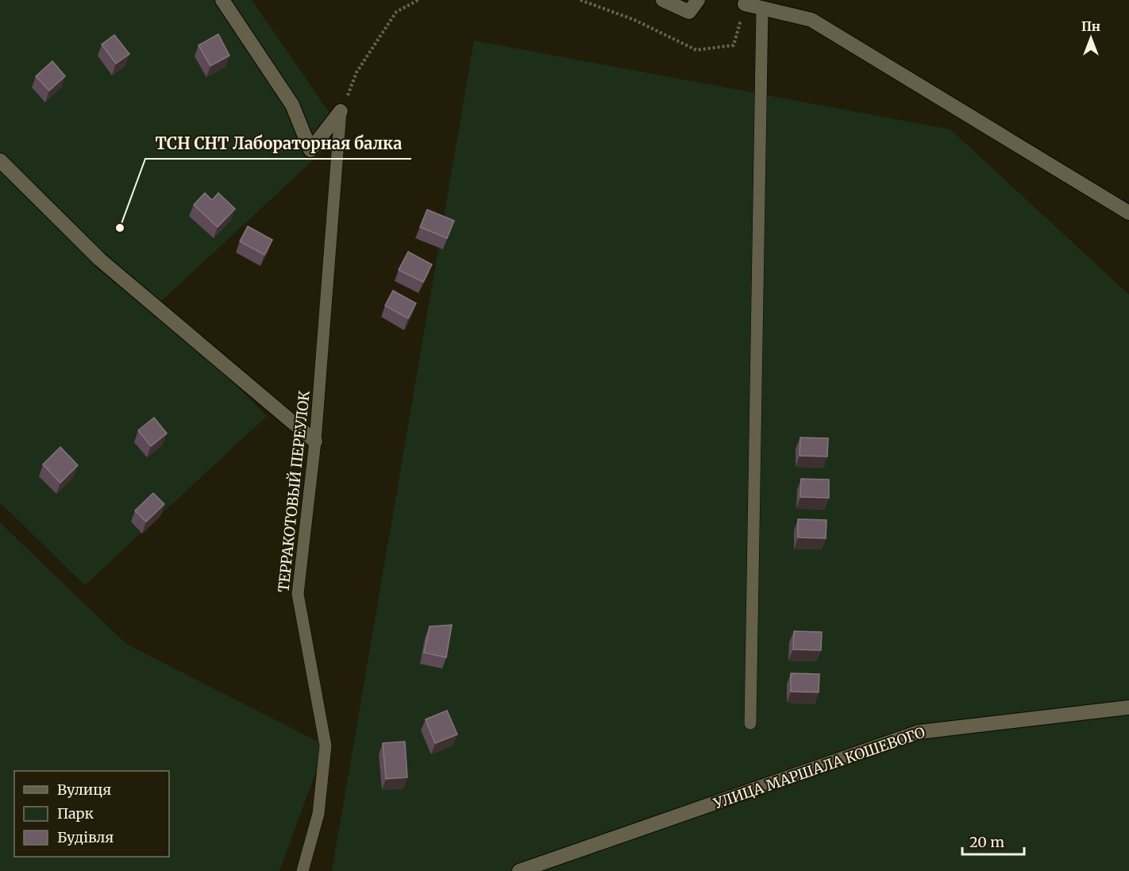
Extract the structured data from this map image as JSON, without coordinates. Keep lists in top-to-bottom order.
{
  "streets": {
    "street": ["УЛИЦА МАРШАЛА КОШЕВОГО"],
    "lane": ["ТЕРРАКОТОВЫЙ ПЕРЕУЛОК"]
  },
  "places": ["ТСН СНТ Лабораторная балка"],
  "legend": ["Вулиця", "Парк", "Будівля"],
  "scale_bar": "20 m",
  "north": "top"
}
